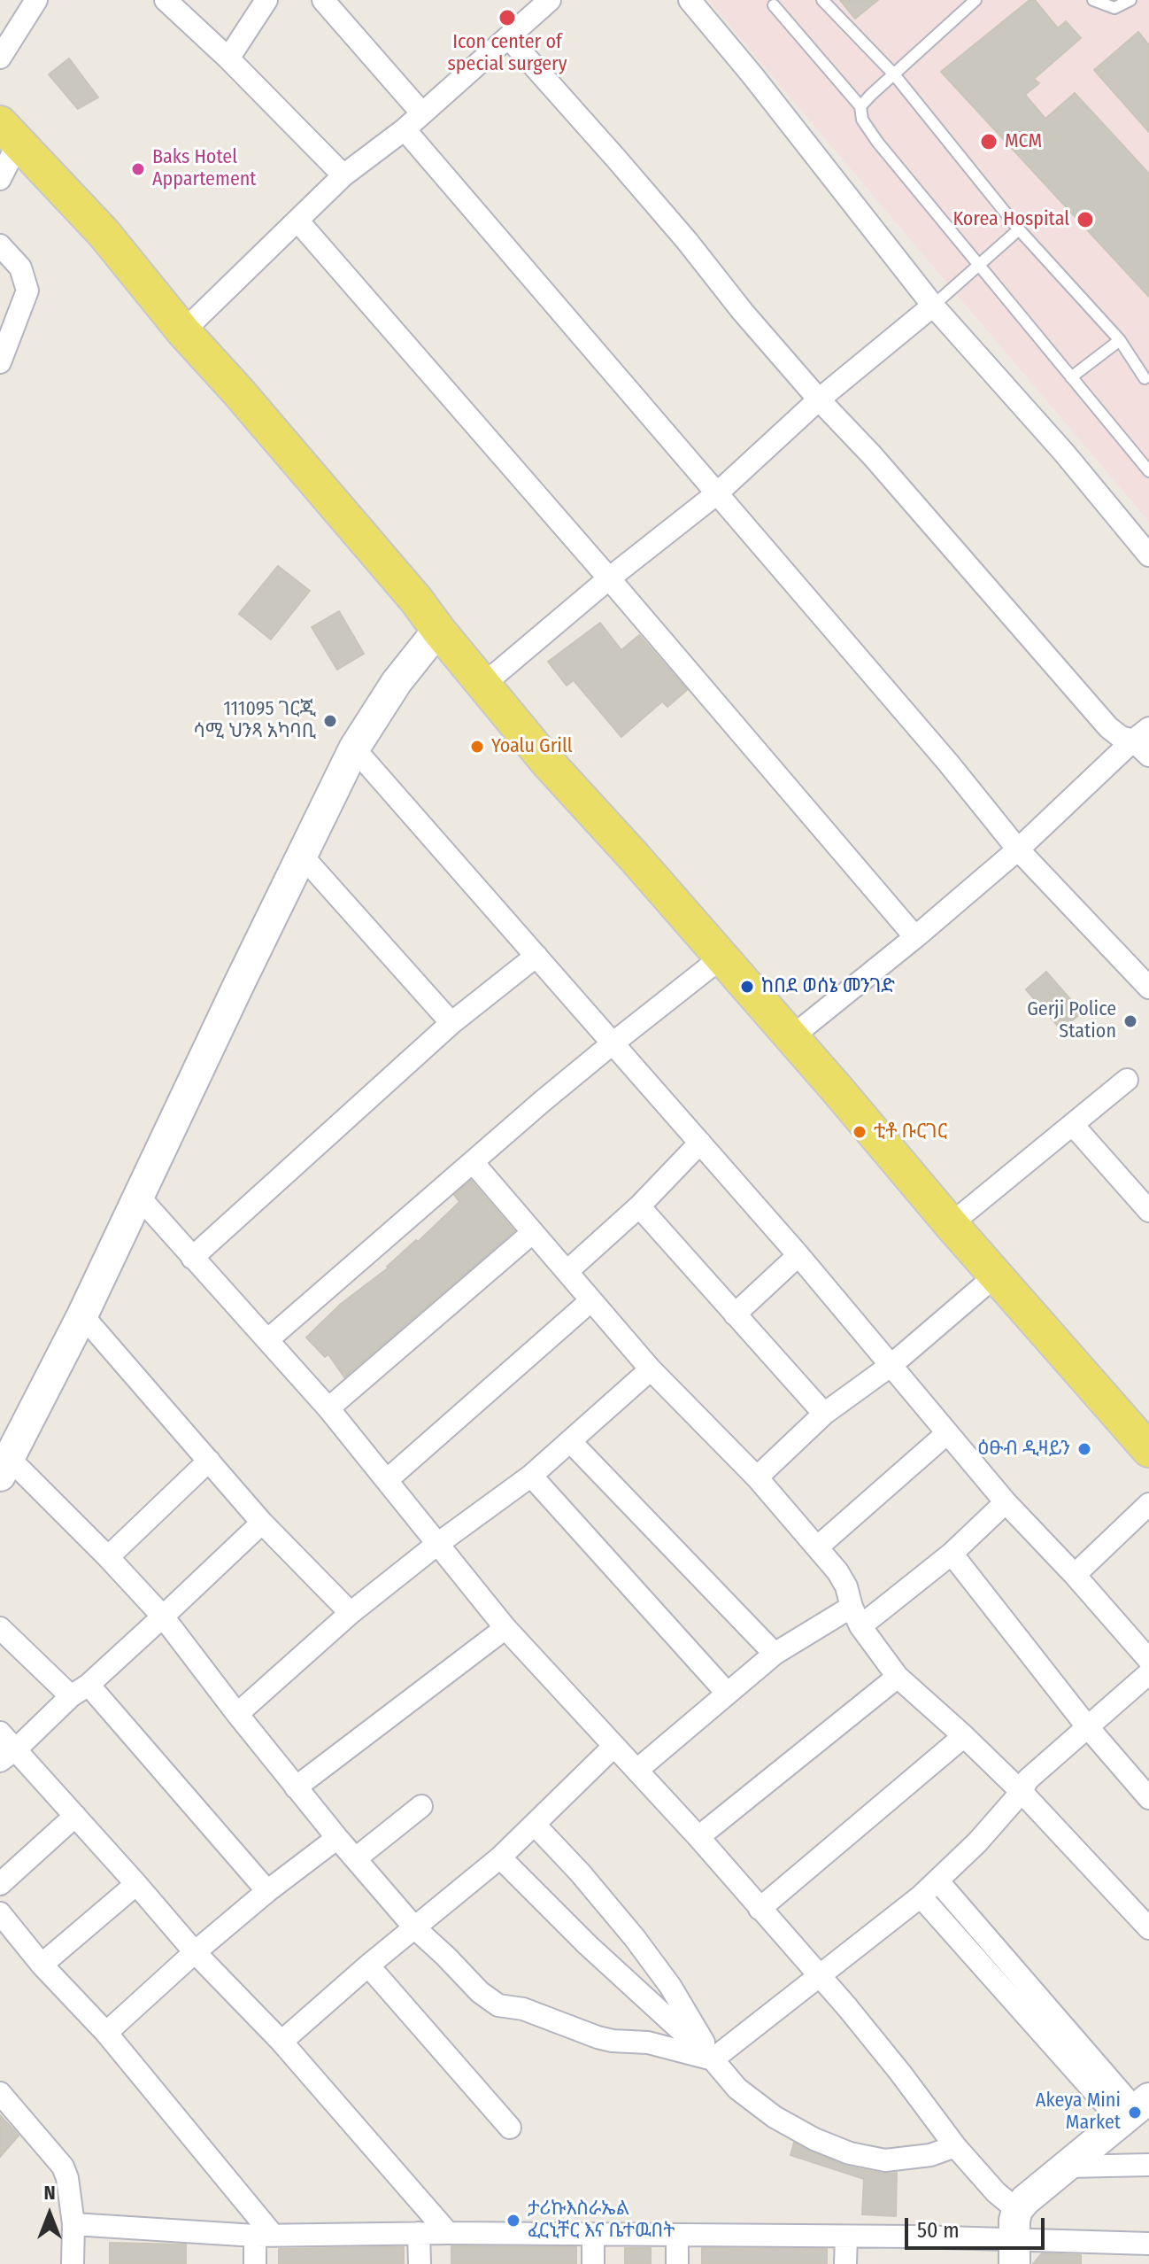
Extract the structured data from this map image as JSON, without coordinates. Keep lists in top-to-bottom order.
{
  "places": [
    "Icon center of special surgery",
    "MCM",
    "Baks Hotel Appartement",
    "Korea Hospital",
    "111095 ገርጂ ሳሚ ህንጻ አካባቢ",
    "Yoalu Grill",
    "ከበደ ወሰኔ መንገድ",
    "Gerji Police Station",
    "ቲቶ ቡርገር",
    "ዕፁብ ዲዛይን",
    "Akeya Mini Market",
    "ታሪኩእስራኤል ፈርኒቸር እና ቤተዉበት"
  ],
  "scale_bar": "50 m",
  "north": "top"
}
